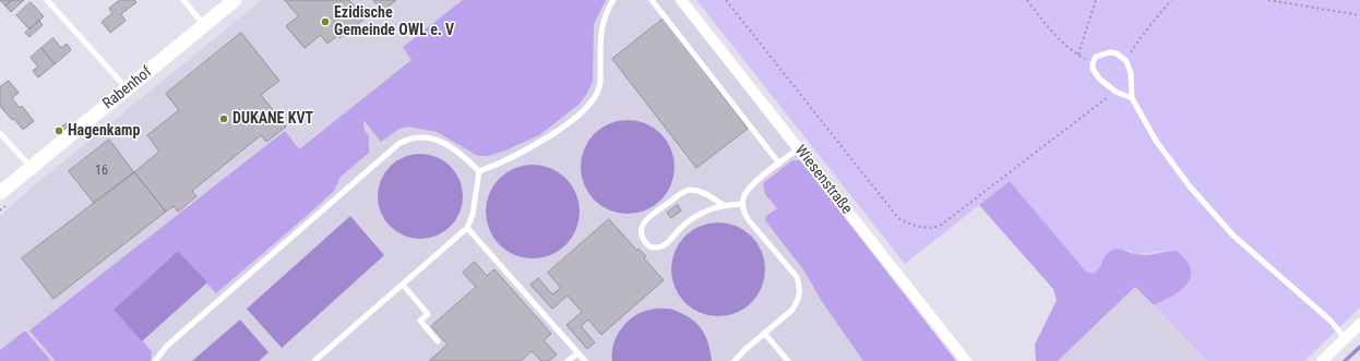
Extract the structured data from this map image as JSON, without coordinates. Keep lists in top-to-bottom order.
{
  "streets": {
    "street": ["Rabenhof", "Wiesenstraße"]
  },
  "places": ["Ezidische Gemeinde OWL e. V", "DUKANE KVT", "Hagenkamp"],
  "house_numbers": ["16"]
}
